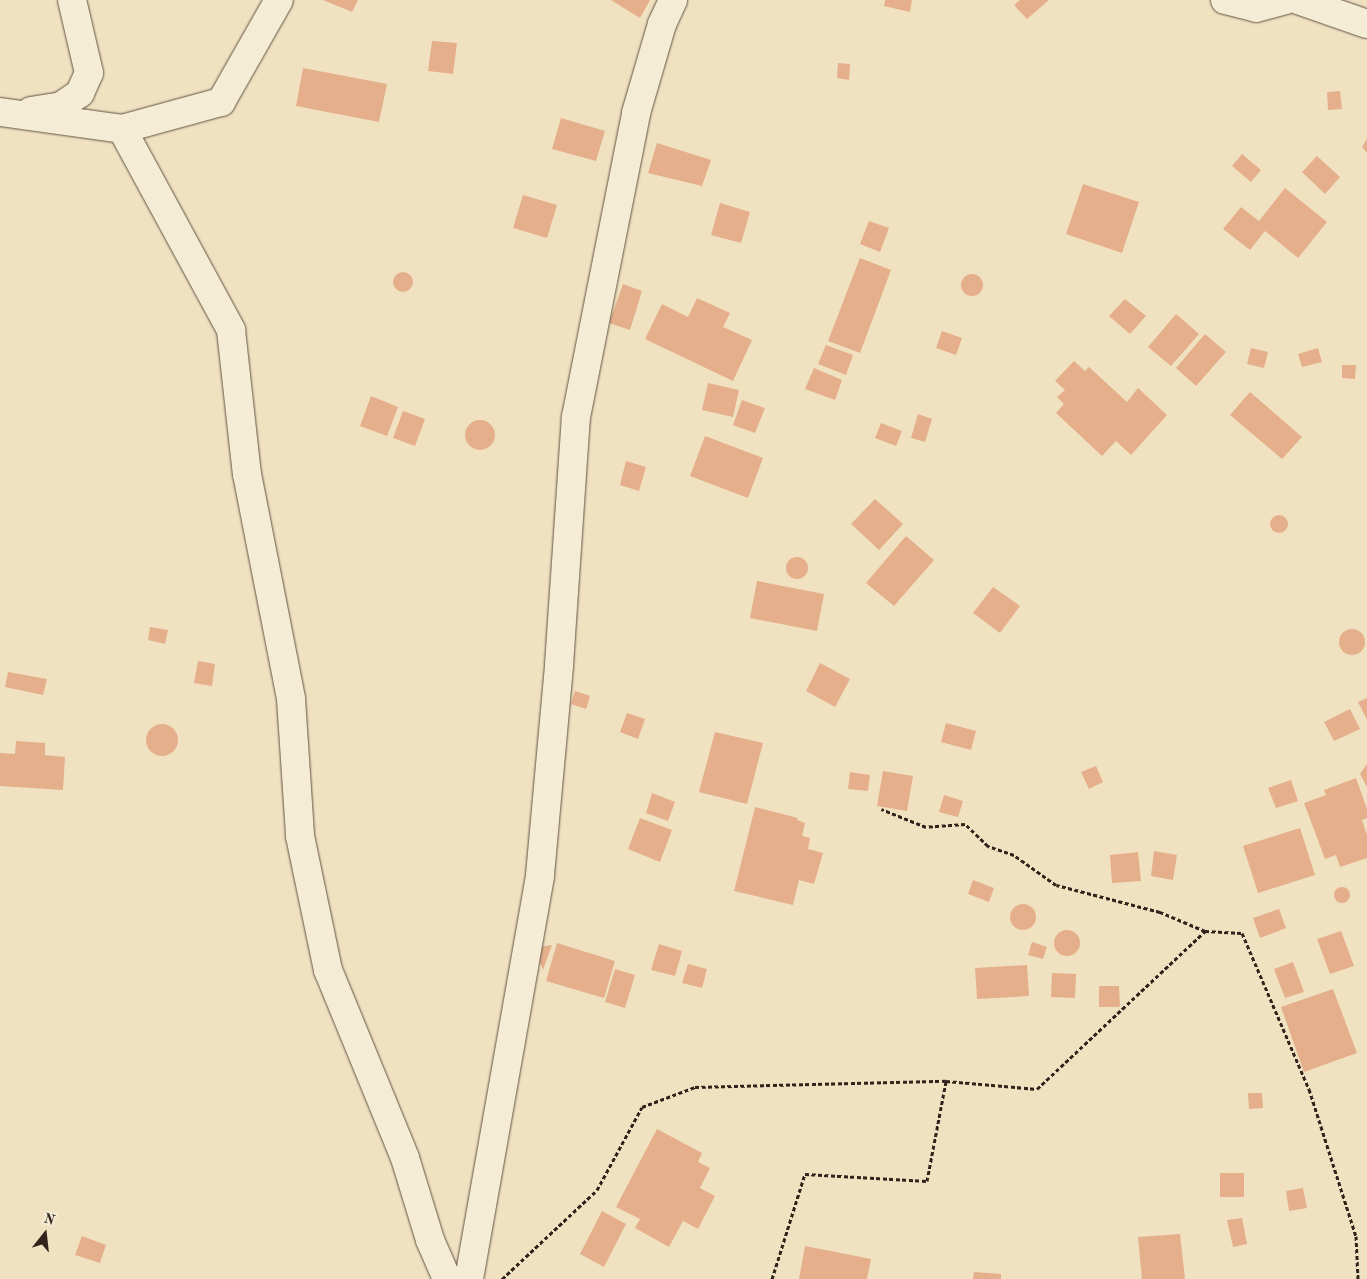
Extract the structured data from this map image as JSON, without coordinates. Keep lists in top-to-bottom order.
{
  "north": "top"
}
